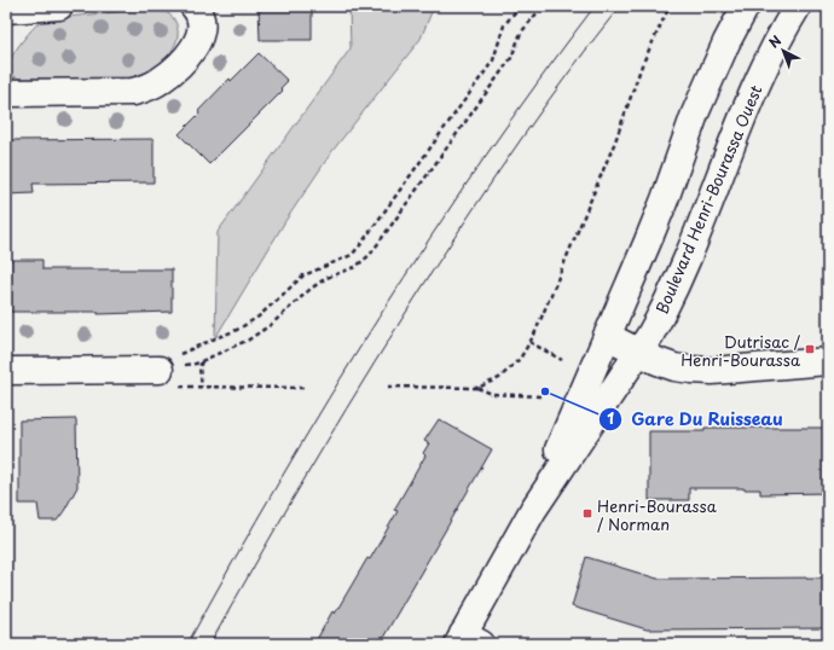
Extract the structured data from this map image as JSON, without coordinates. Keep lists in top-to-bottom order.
{
  "streets": {
    "main road": ["Boulevard Henri-Bourassa Ouest"]
  },
  "places": {
    "transit": ["Dutrisac / Henri-Bourassa", "Henri-Bourassa / Norman"],
    "other": ["Gare Du Ruisseau"]
  },
  "north": "top left"
}
